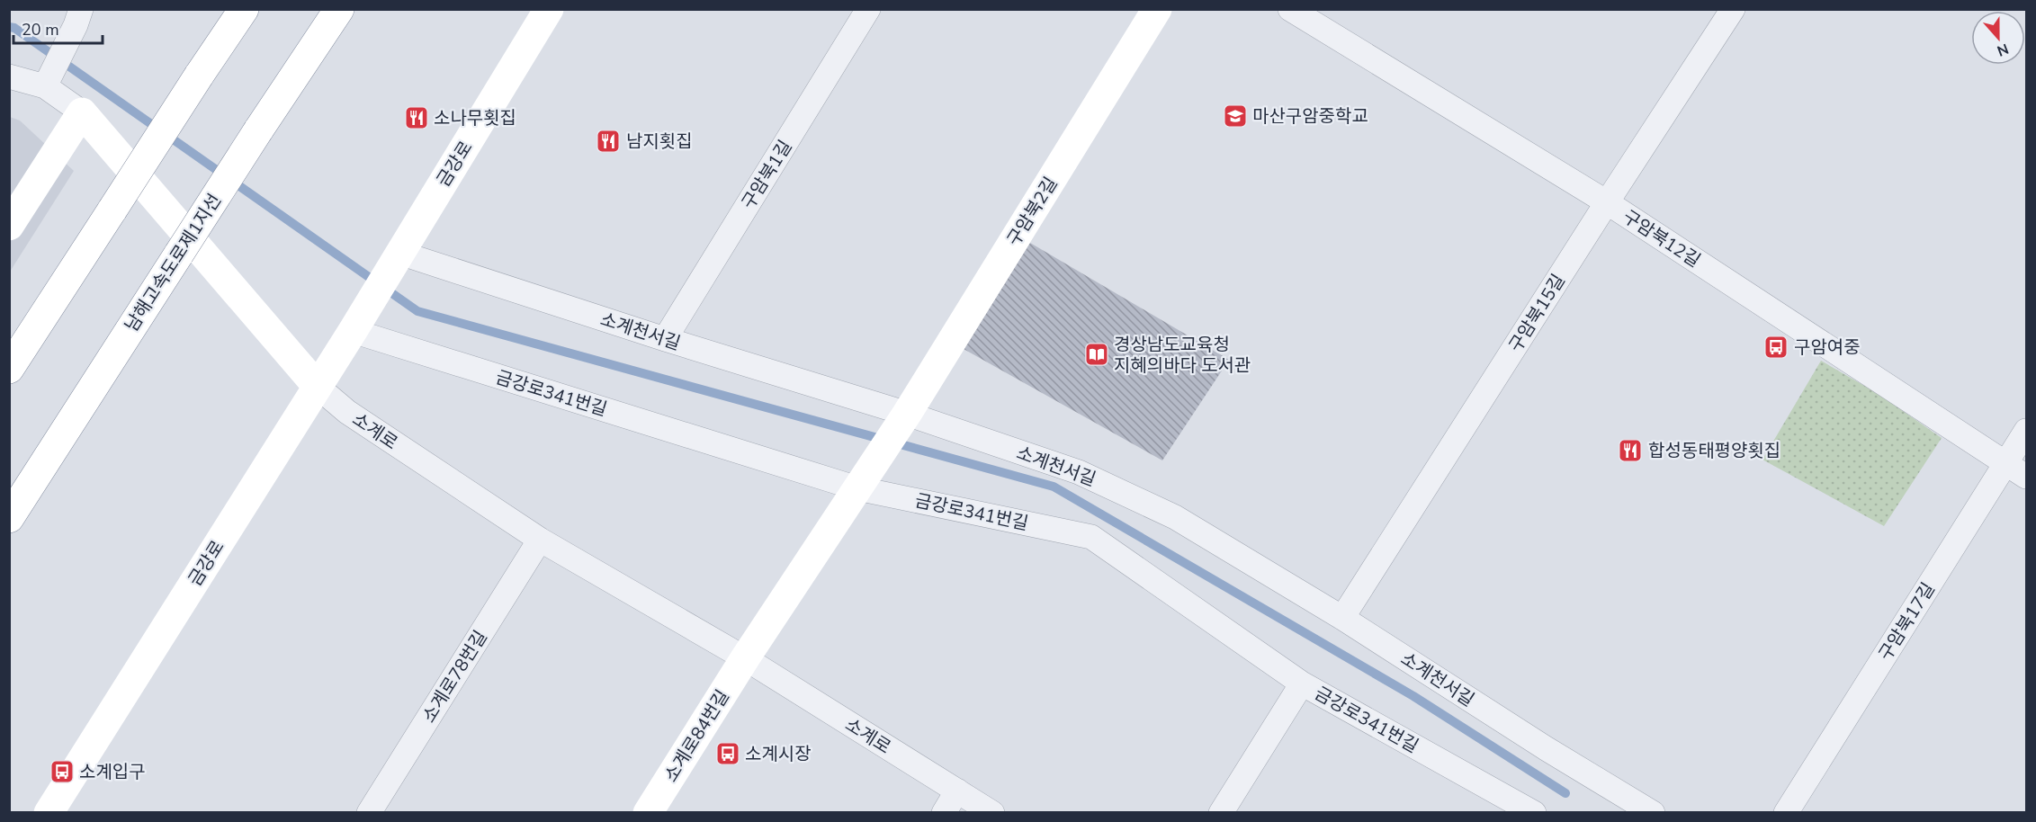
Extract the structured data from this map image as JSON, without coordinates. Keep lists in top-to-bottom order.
{
  "streets": {
    "main road": [
      "금강로",
      "구암북2길",
      "남해고속도로제1지선",
      "소계로",
      "소계로84번길"
    ],
    "street": [
      "구암북1길",
      "구암북12길",
      "구암북15길",
      "소계천서길",
      "금강로341번길",
      "구암북17길",
      "소계로78번길"
    ]
  },
  "crossings": [
    ["금강로", "소계천서길"],
    ["금강로", "금강로341번길"],
    ["금강로", "소계로"],
    ["구암북1길", "소계천서길"],
    ["구암북2길", "소계천서길"],
    ["구암북2길", "금강로341번길"],
    ["구암북12길", "구암북15길"],
    ["구암북12길", "구암북17길"],
    ["구암북15길", "소계천서길"],
    ["소계로", "소계로78번길"],
    ["소계로", "소계로84번길"]
  ],
  "places": {
    "school or university": ["마산구암중학교"],
    "restaurant": ["소나무횟집", "남지횟집", "합성동태평양횟집"],
    "bus stop": ["구암여중", "소계시장", "소계입구"],
    "library": ["경상남도교육청 지혜의바다 도서관"]
  },
  "scale_bar": "20 m",
  "north": "bottom"
}
